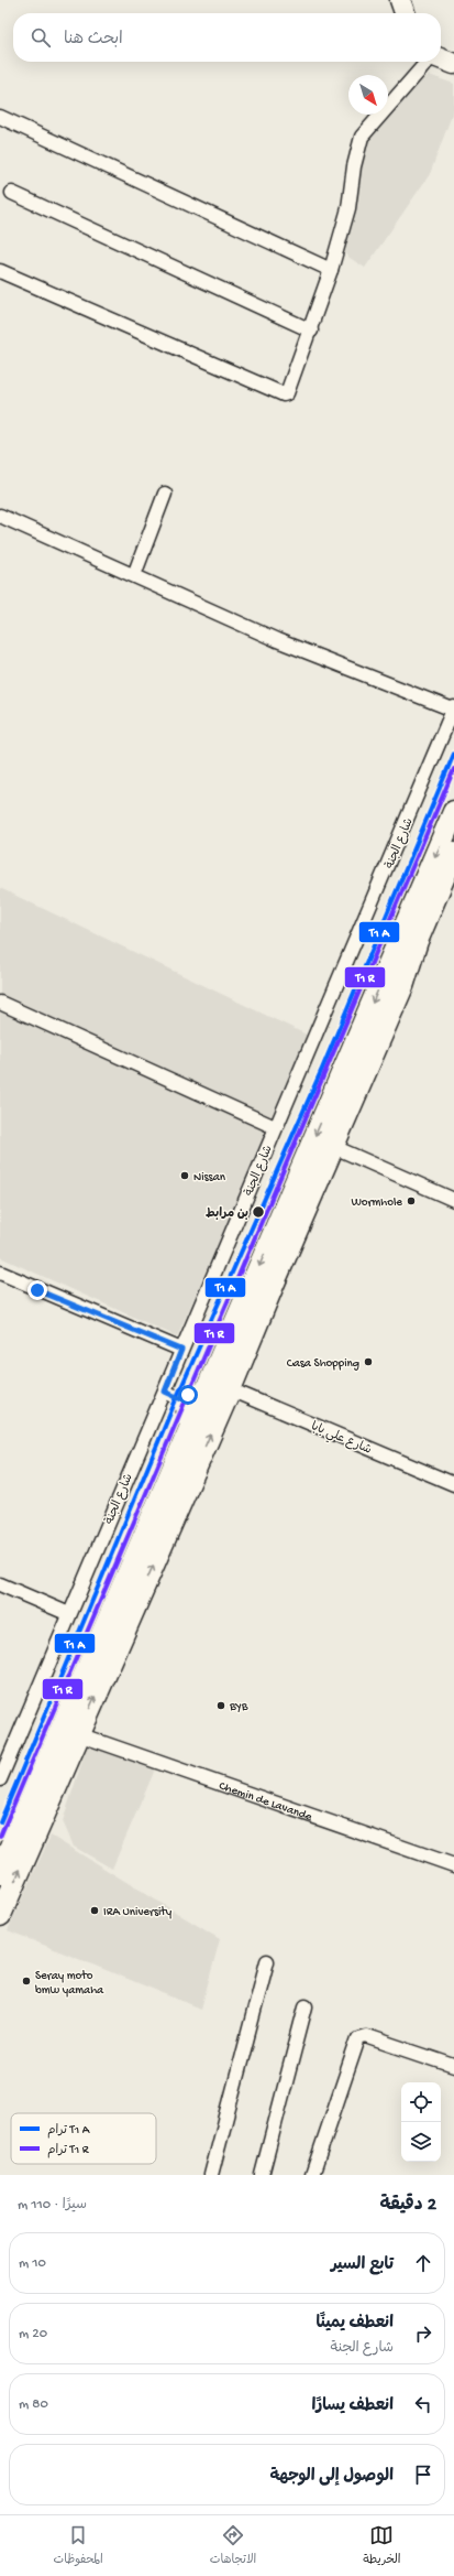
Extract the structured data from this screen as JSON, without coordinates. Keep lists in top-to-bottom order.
{
  "streets": {
    "street": ["شارع الجنة", "شارع علي بابا", "Chemin de Lavande"]
  },
  "places": [
    "Nissan",
    "Wormhole",
    "بن مرابط",
    "Casa Shopping",
    "BYB",
    "IRA University",
    "Seray moto bmw yamaha"
  ],
  "legend": ["ترام T1 A", "ترام T1 R"],
  "north": "bottom right",
  "page": {
    "search": "ابحث هنا",
    "heading": ["2 دقيقة", "سيرًا · 110 m"],
    "list": [
      ["تابع السير", "10 m"],
      ["انعطف يمينًا", "شارع الجنة", "20 m"],
      ["انعطف يسارًا", "80 m"],
      "الوصول إلى الوجهة"
    ],
    "nav": ["الخريطة", "الاتجاهات", "المحفوظات"]
  }
}
